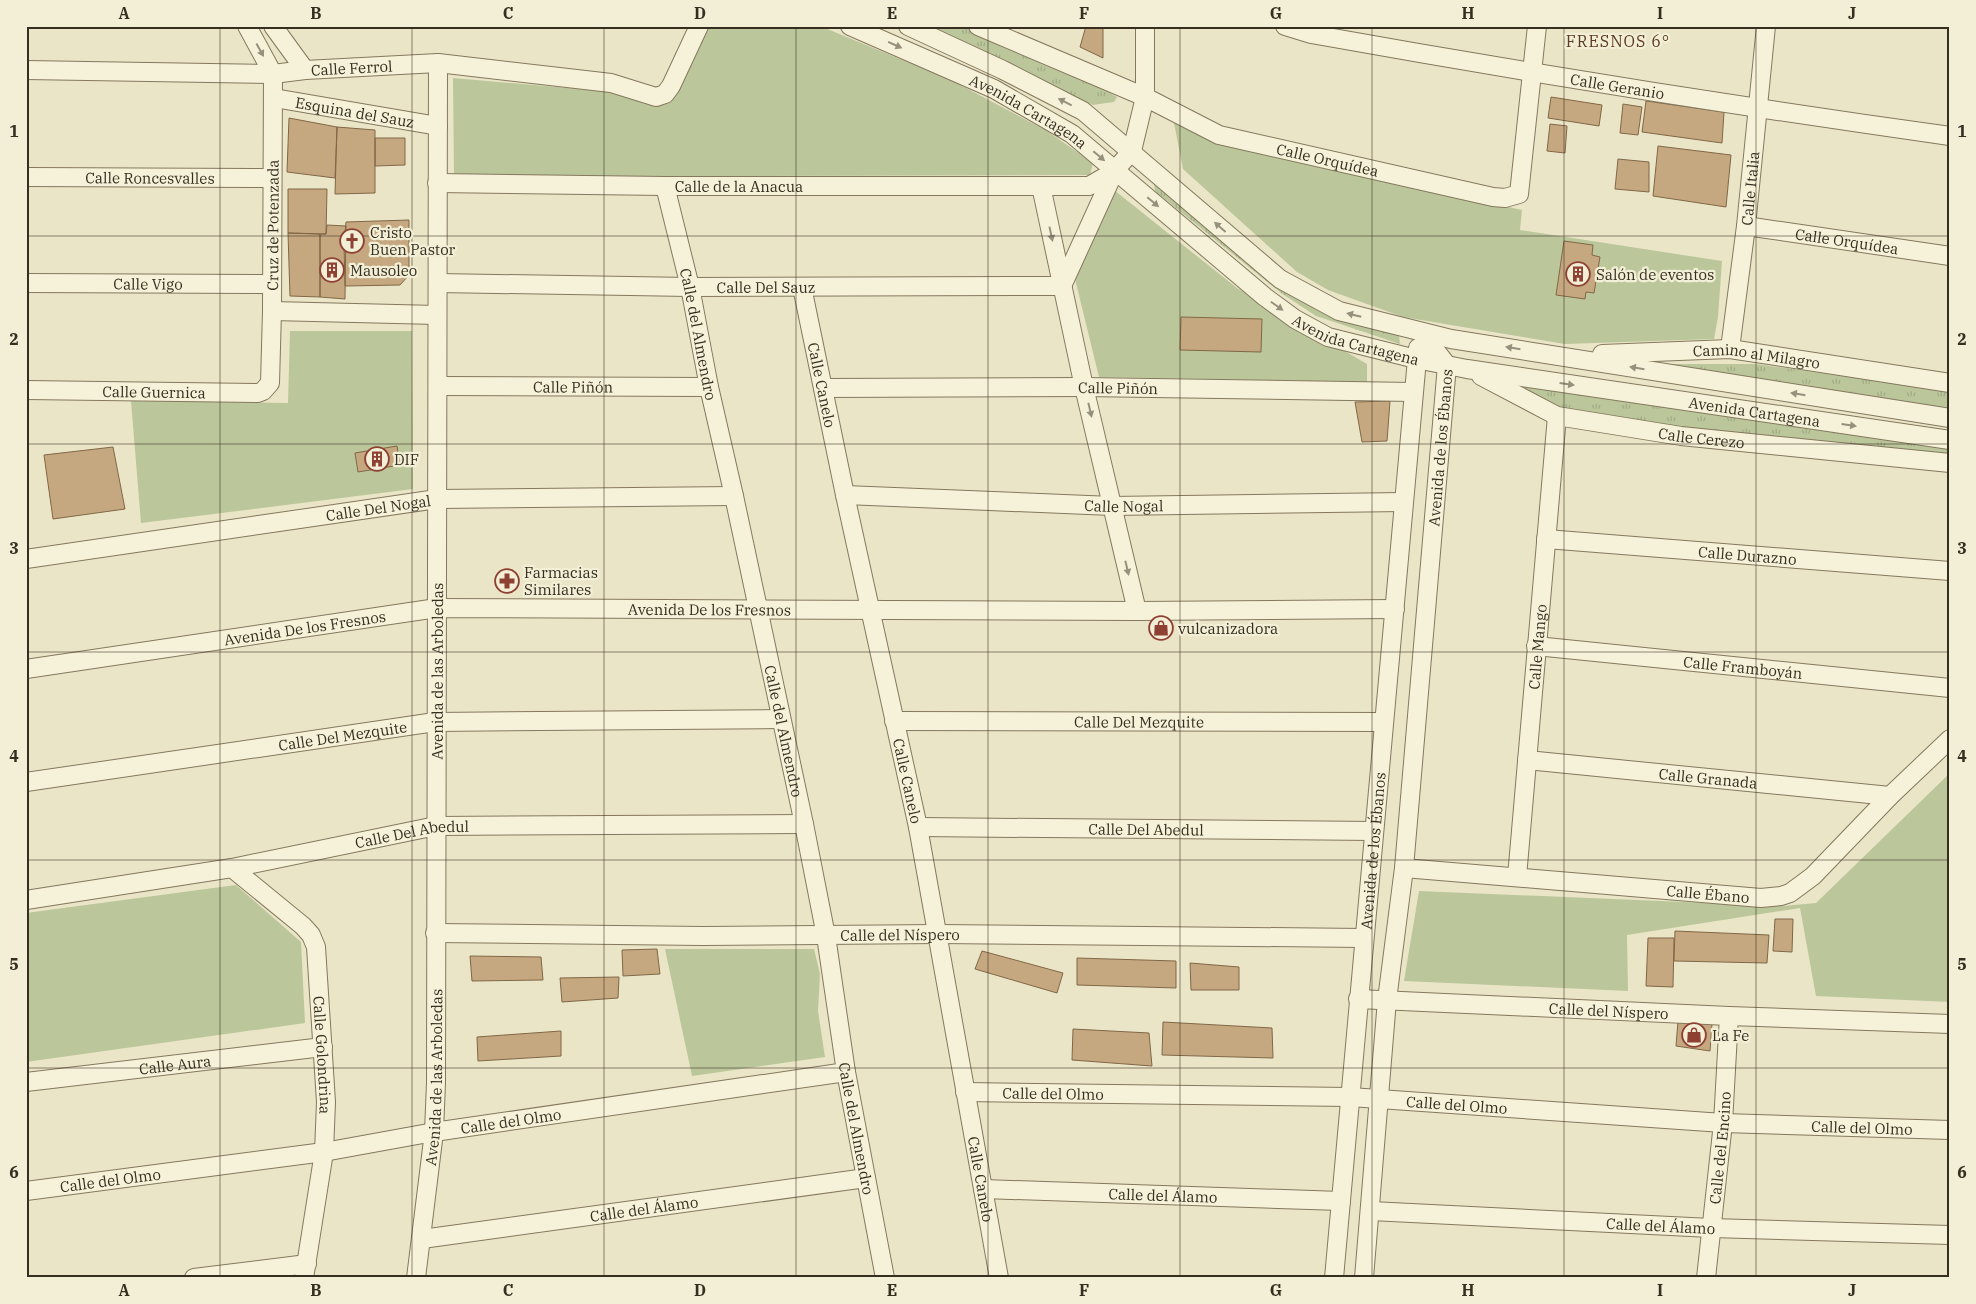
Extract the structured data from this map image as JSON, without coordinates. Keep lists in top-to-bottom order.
{
  "streets": {
    "street": [
      "Calle Ferrol",
      "Calle Geranio",
      "Esquina del Sauz",
      "Avenida Cartagena",
      "Calle Orquídea",
      "Calle Roncesvalles",
      "Calle de la Anacua",
      "Calle Italia",
      "Cruz de Potenzada",
      "Calle Vigo",
      "Calle Del Sauz",
      "Calle del Almendro",
      "Camino al Milagro",
      "Calle Canelo",
      "Calle Piñón",
      "Calle Guernica",
      "Calle Cerezo",
      "Avenida de los Ébanos",
      "Calle Nogal",
      "Calle Del Nogal",
      "Calle Durazno",
      "Avenida De los Fresnos",
      "Calle Mango",
      "Calle Framboyán",
      "Avenida de las Arboledas",
      "Calle Del Mezquite",
      "Calle Granada",
      "Calle Del Abedul",
      "Calle Ébano",
      "Calle del Níspero",
      "Calle Golondrina",
      "Calle Aura",
      "Calle del Olmo",
      "Calle del Encino",
      "Calle del Álamo"
    ]
  },
  "crossings": [
    ["Calle Ferrol", "Cruz de Potenzada"],
    ["Calle Ferrol", "Avenida de las Arboledas"],
    ["Calle Geranio", "Calle Orquídea"],
    ["Calle Geranio", "Calle Italia"],
    ["Esquina del Sauz", "Cruz de Potenzada"],
    ["Esquina del Sauz", "Avenida de las Arboledas"],
    ["Avenida Cartagena", "Calle de la Anacua"],
    ["Avenida Cartagena", "Camino al Milagro"],
    ["Avenida Cartagena", "Calle Cerezo"],
    ["Avenida Cartagena", "Avenida de los Ébanos"],
    ["Calle Orquídea", "Calle Italia"],
    ["Calle Roncesvalles", "Cruz de Potenzada"],
    ["Calle de la Anacua", "Calle del Almendro"],
    ["Calle de la Anacua", "Avenida de las Arboledas"],
    ["Calle Italia", "Camino al Milagro"],
    ["Cruz de Potenzada", "Calle Vigo"],
    ["Cruz de Potenzada", "Calle Guernica"],
    ["Calle Del Sauz", "Calle del Almendro"],
    ["Calle Del Sauz", "Calle Canelo"],
    ["Calle Del Sauz", "Avenida de las Arboledas"],
    ["Calle del Almendro", "Calle Piñón"],
    ["Calle del Almendro", "Calle Del Nogal"],
    ["Calle del Almendro", "Avenida De los Fresnos"],
    ["Calle del Almendro", "Calle Del Mezquite"],
    ["Calle del Almendro", "Calle Del Abedul"],
    ["Calle del Almendro", "Calle del Níspero"],
    ["Calle del Almendro", "Calle del Olmo"],
    ["Calle del Almendro", "Calle del Álamo"],
    ["Calle Canelo", "Calle Piñón"],
    ["Calle Canelo", "Calle Nogal"],
    ["Calle Canelo", "Avenida De los Fresnos"],
    ["Calle Canelo", "Calle Del Mezquite"],
    ["Calle Canelo", "Calle Del Abedul"],
    ["Calle Canelo", "Calle del Níspero"],
    ["Calle Canelo", "Calle del Olmo"],
    ["Calle Canelo", "Calle del Álamo"],
    ["Calle Piñón", "Avenida de los Ébanos"],
    ["Calle Piñón", "Avenida de las Arboledas"],
    ["Calle Cerezo", "Calle Mango"],
    ["Avenida de los Ébanos", "Calle Nogal"],
    ["Avenida de los Ébanos", "Avenida De los Fresnos"],
    ["Avenida de los Ébanos", "Calle Del Mezquite"],
    ["Avenida de los Ébanos", "Calle Del Abedul"],
    ["Avenida de los Ébanos", "Calle Ébano"],
    ["Avenida de los Ébanos", "Calle del Níspero"],
    ["Avenida de los Ébanos", "Calle del Olmo"],
    ["Avenida de los Ébanos", "Calle del Álamo"],
    ["Calle Del Nogal", "Avenida de las Arboledas"],
    ["Calle Durazno", "Calle Mango"],
    ["Avenida De los Fresnos", "Avenida de las Arboledas"],
    ["Calle Mango", "Calle Framboyán"],
    ["Calle Mango", "Calle Granada"],
    ["Calle Mango", "Calle Ébano"],
    ["Avenida de las Arboledas", "Calle Del Mezquite"],
    ["Avenida de las Arboledas", "Calle Del Abedul"],
    ["Avenida de las Arboledas", "Calle del Níspero"],
    ["Avenida de las Arboledas", "Calle del Olmo"],
    ["Avenida de las Arboledas", "Calle del Álamo"],
    ["Calle Granada", "Calle Ébano"],
    ["Calle Del Abedul", "Calle Golondrina"],
    ["Calle del Níspero", "Calle del Encino"],
    ["Calle Golondrina", "Calle Aura"],
    ["Calle Golondrina", "Calle del Olmo"],
    ["Calle del Olmo", "Calle del Encino"],
    ["Calle del Encino", "Calle del Álamo"]
  ],
  "districts": ["FRESNOS 6°"],
  "places": {
    "church": ["Cristo Buen Pastor"],
    "building": ["Mausoleo", "Salón de eventos", "DIF"],
    "pharmacy": ["Farmacias Similares"],
    "shop": ["vulcanizadora", "La Fe"]
  },
  "grid": {
    "columns": [
      "A",
      "B",
      "C",
      "D",
      "E",
      "F",
      "G",
      "H",
      "I",
      "J"
    ],
    "rows": [
      "1",
      "2",
      "3",
      "4",
      "5",
      "6"
    ]
  }
}
